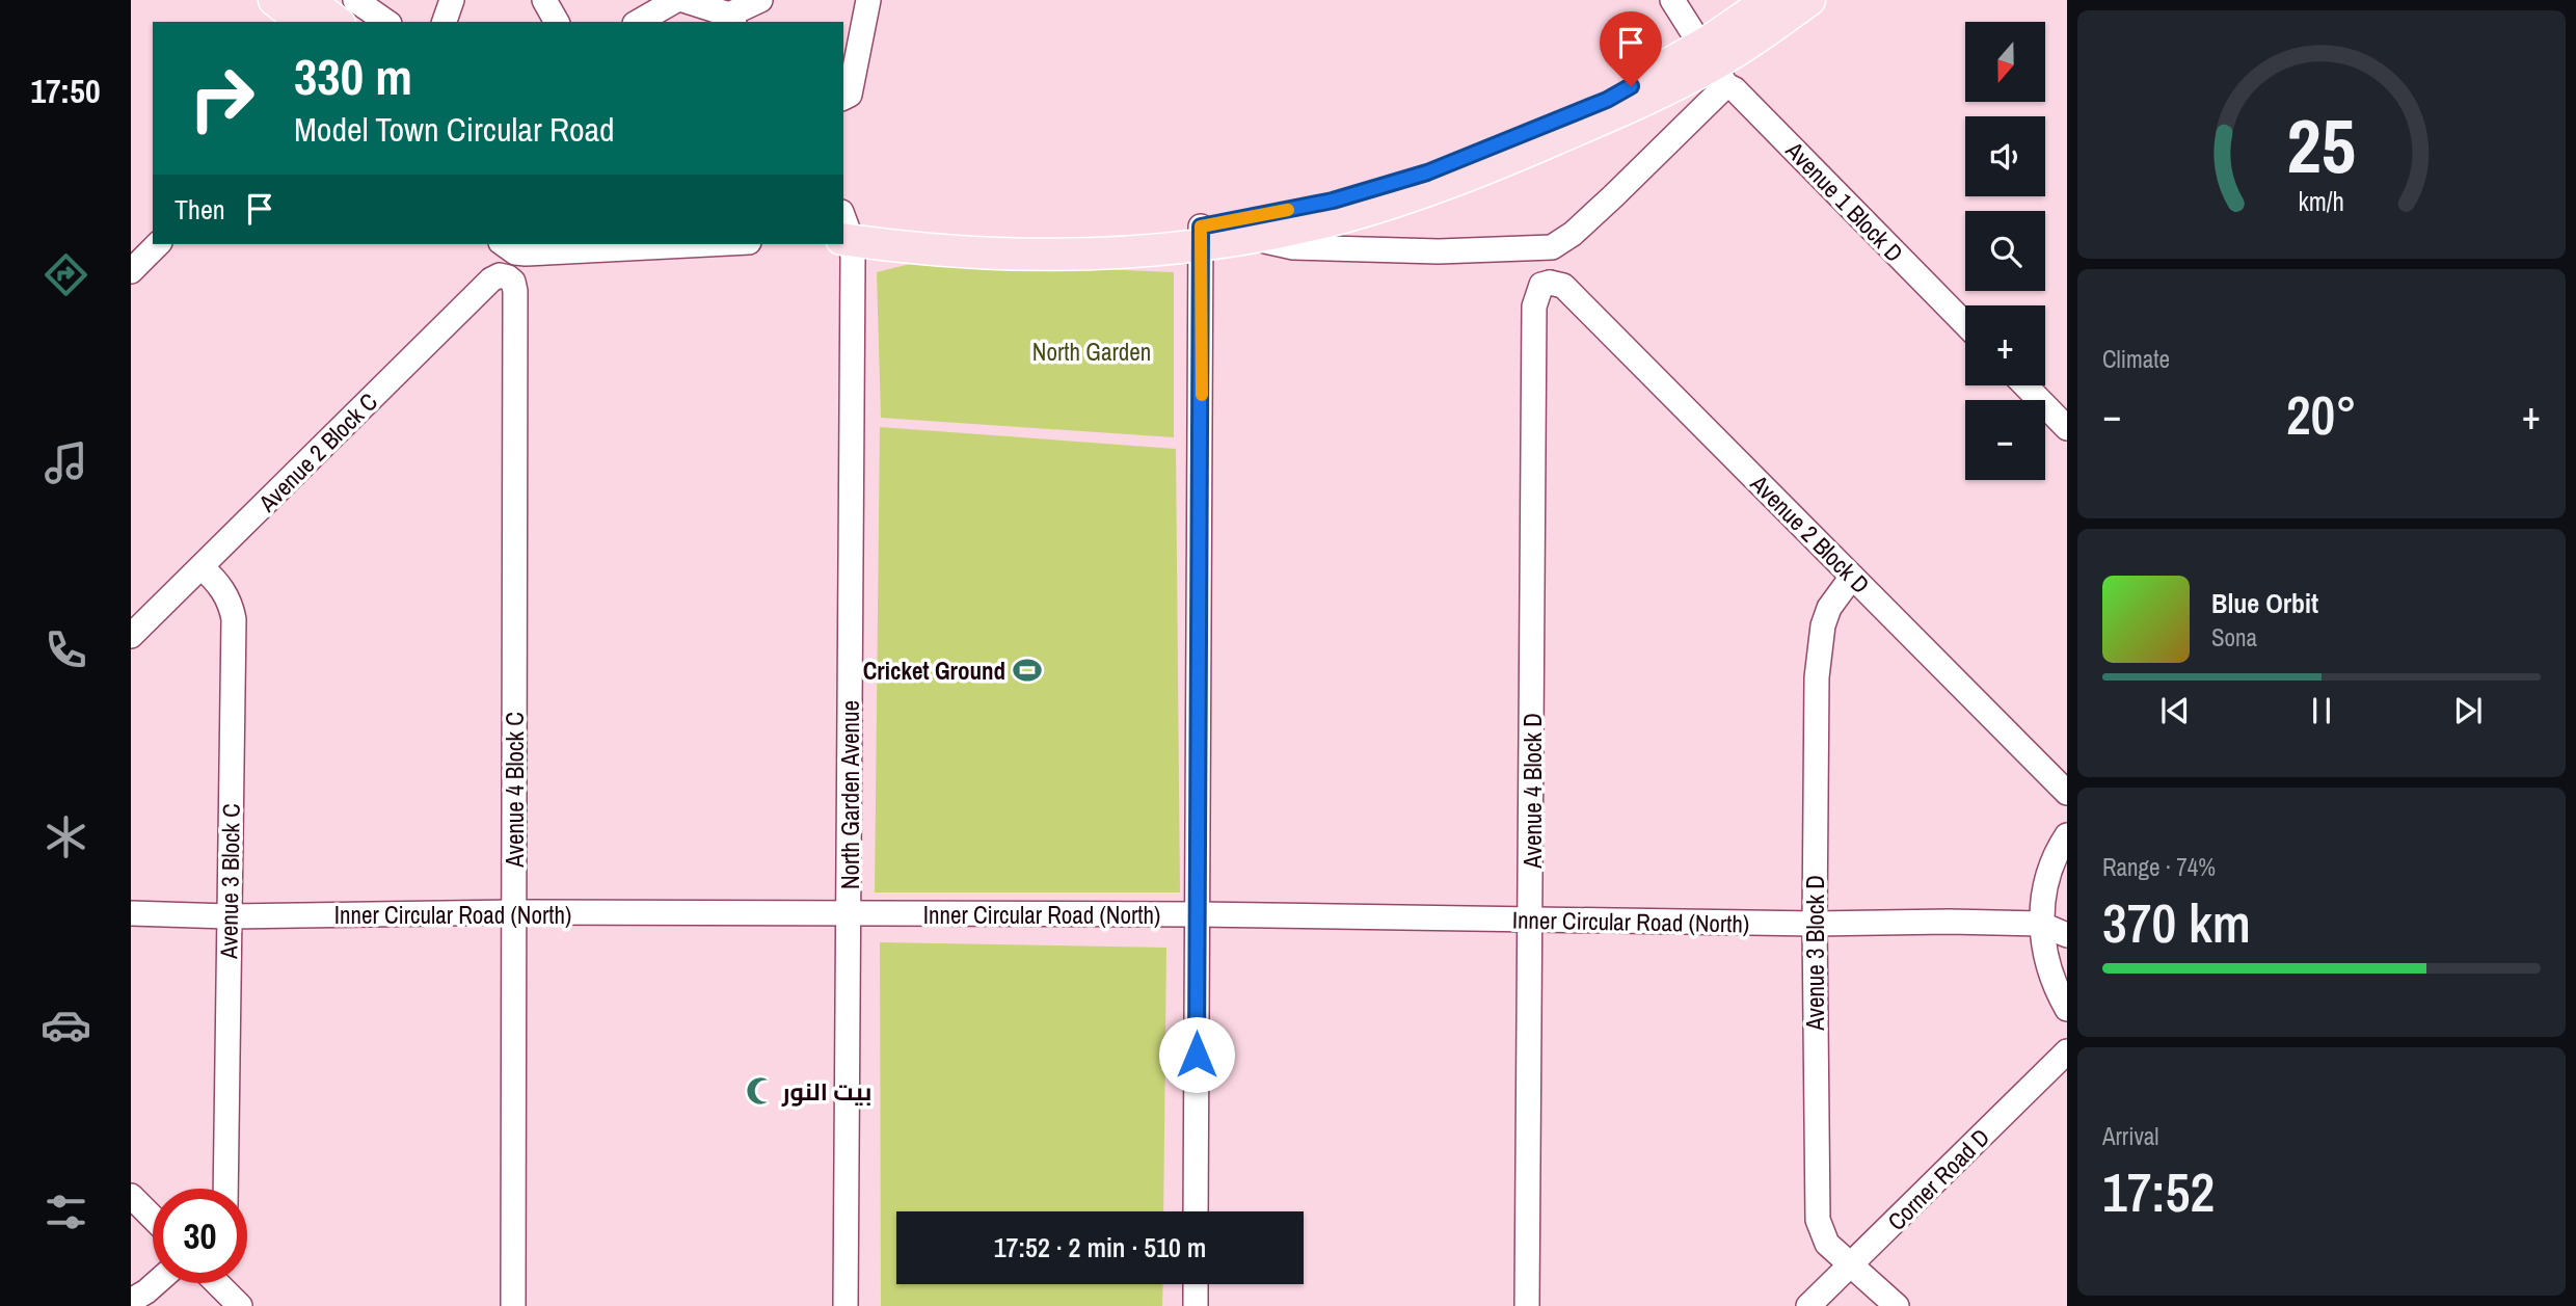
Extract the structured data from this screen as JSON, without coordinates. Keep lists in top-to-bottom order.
{
  "streets": {
    "street": [
      "Avenue 1 Block D",
      "Avenue 2 Block C",
      "Avenue 2 Block D",
      "Avenue 4 Block C",
      "Avenue 4 Block D",
      "North Garden Avenue",
      "Avenue 3 Block C",
      "Inner Circular Road (North)",
      "Avenue 3 Block D",
      "Corner Road D"
    ]
  },
  "crossings": [
    ["Avenue 2 Block C", "Avenue 4 Block C"],
    ["Avenue 2 Block C", "Avenue 3 Block C"],
    ["Avenue 2 Block D", "Avenue 4 Block D"],
    ["Avenue 2 Block D", "Avenue 3 Block D"],
    ["Avenue 4 Block C", "Inner Circular Road (North)"],
    ["Avenue 4 Block D", "Inner Circular Road (North)"],
    ["North Garden Avenue", "Inner Circular Road (North)"],
    ["Avenue 3 Block C", "Inner Circular Road (North)"],
    ["Inner Circular Road (North)", "Avenue 3 Block D"],
    ["Avenue 3 Block D", "Corner Road D"]
  ],
  "parks": ["North Garden"],
  "places": {
    "sports": ["Cricket Ground"],
    "mosque": ["بیت النور"]
  },
  "north": "bottom",
  "page": {
    "tabs": "17:50",
    "map_buttons": ["+", "−"],
    "turn": ["330 m", "Model Town Circular Road"],
    "then": "Then",
    "tile": [
      "Climate",
      ["Range · 74%", "370 km"],
      ["Arrival", "17:52"]
    ],
    "heat": ["−", "20°", "+"],
    "song": ["Blue Orbit", "Sona"],
    "limit": "30",
    "trip": "17:52 · 2 min · 510 m",
    "gauge": ["25", "km/h"]
  }
}
